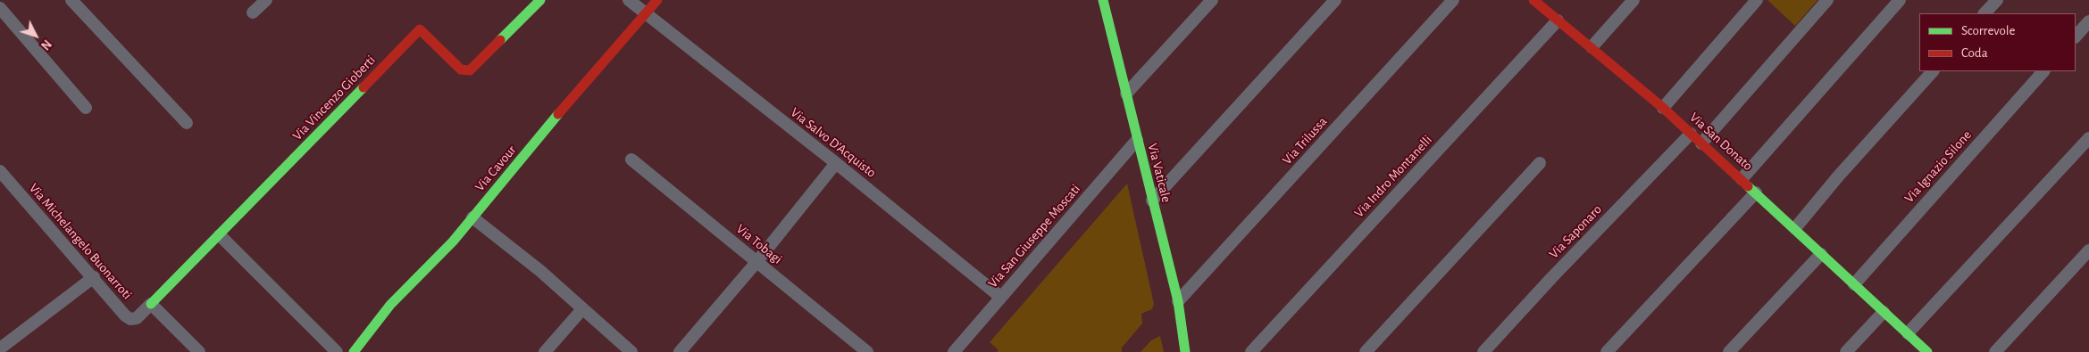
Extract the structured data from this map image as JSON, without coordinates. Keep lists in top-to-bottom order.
{
  "streets": {
    "street": [
      "Via Vincenzo Gioberti",
      "Via Trilussa",
      "Via San Donato",
      "Via Salvo D'Acquisto",
      "Via Ignazio Silone",
      "Via Cavour",
      "Via Vaticale",
      "Via Indro Montanelli",
      "Via Saponaro",
      "Via San Giuseppe Moscati",
      "Via Michelangelo Buonarroti",
      "Via Tobagi"
    ]
  },
  "crossings": [
    ["Via Vincenzo Gioberti", "Via Michelangelo Buonarroti"],
    ["Via Trilussa", "Via Vaticale"],
    ["Via San Donato", "Via Ignazio Silone"],
    ["Via San Donato", "Via Indro Montanelli"],
    ["Via San Donato", "Via Saponaro"],
    ["Via Salvo D'Acquisto", "Via Cavour"],
    ["Via Salvo D'Acquisto", "Via San Giuseppe Moscati"],
    ["Via Vaticale", "Via San Giuseppe Moscati"]
  ],
  "legend": ["Scorrevole", "Coda"],
  "north": "bottom right"
}
